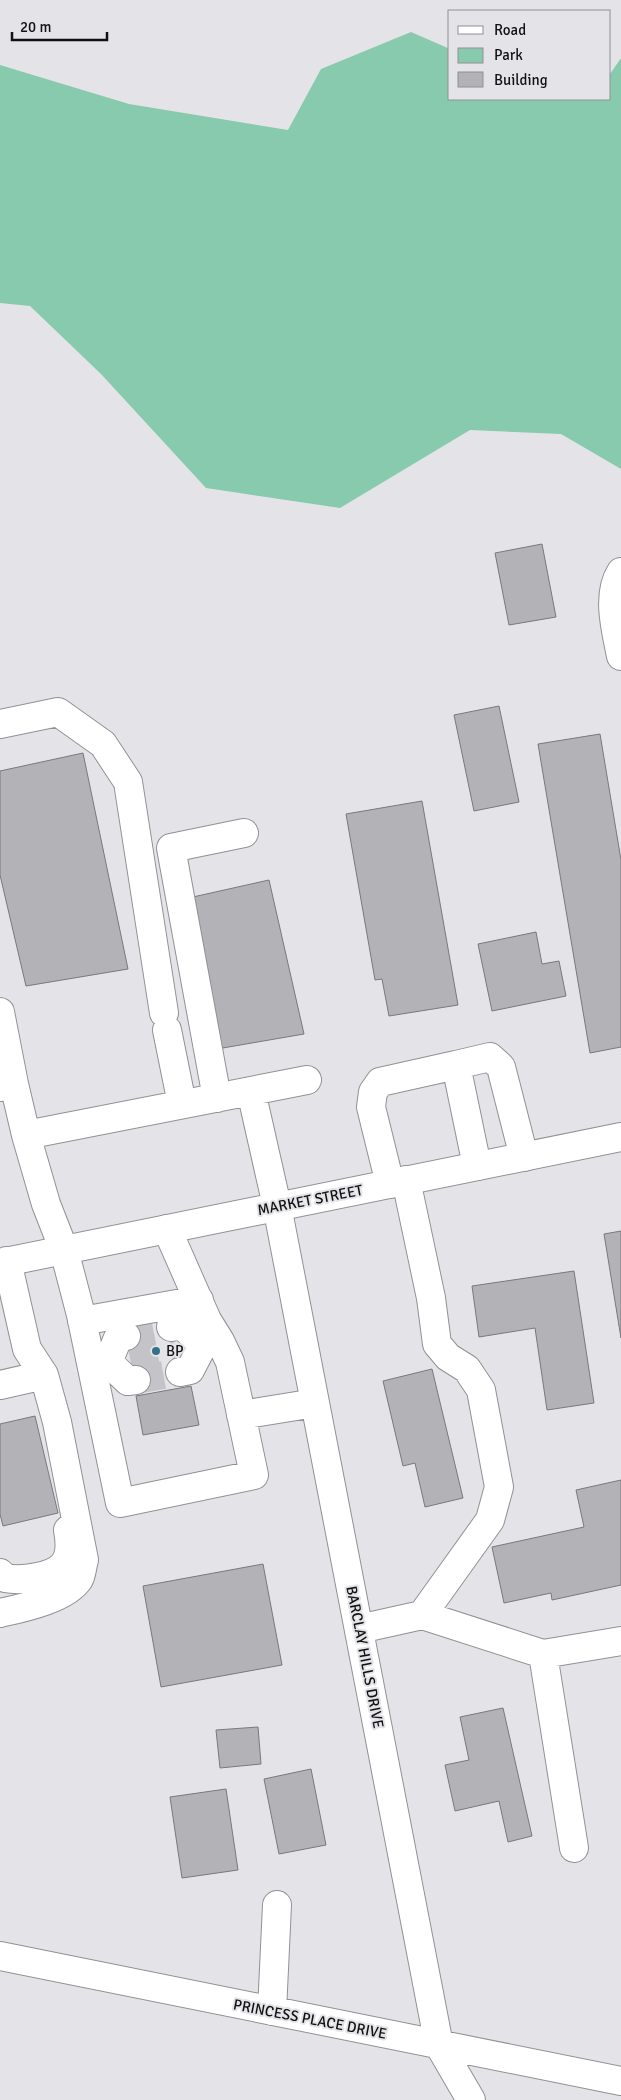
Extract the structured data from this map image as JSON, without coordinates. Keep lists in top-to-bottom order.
{
  "streets": {
    "street": ["MARKET STREET", "BARCLAY HILLS DRIVE", "PRINCESS PLACE DRIVE"]
  },
  "crossings": [
    ["MARKET STREET", "BARCLAY HILLS DRIVE"],
    ["BARCLAY HILLS DRIVE", "PRINCESS PLACE DRIVE"]
  ],
  "places": ["BP"],
  "legend": ["Road", "Park", "Building"],
  "scale_bar": "20 m"
}
